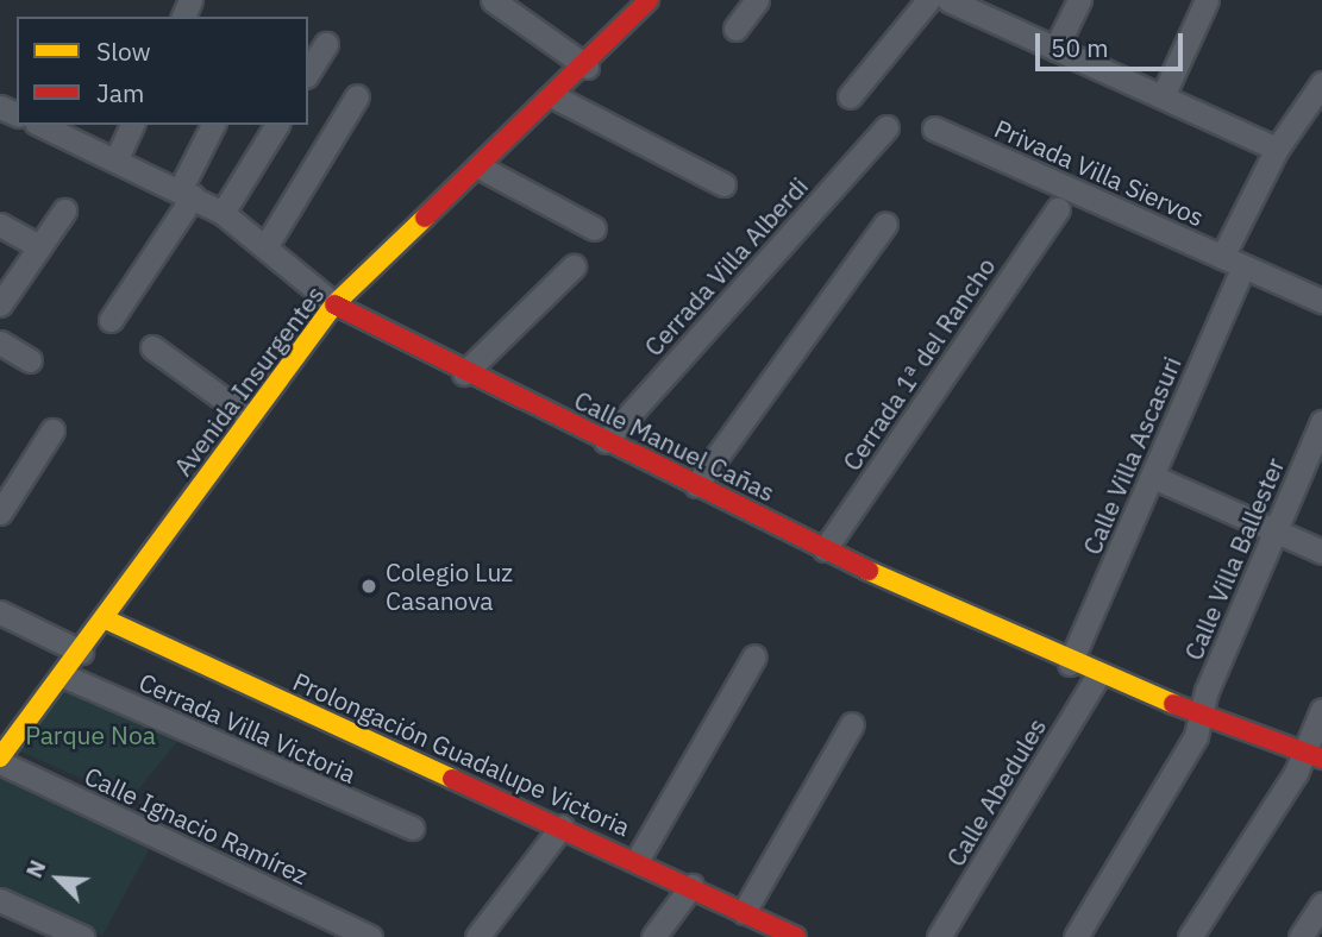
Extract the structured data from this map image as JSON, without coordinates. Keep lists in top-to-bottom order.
{
  "streets": {
    "street": [
      "Privada Villa Siervos",
      "Cerrada Villa Alberdi",
      "Cerrada 1ª del Rancho",
      "Avenida Insurgentes",
      "Calle Manuel Cañas",
      "Calle Villa Ascasuri",
      "Calle Villa Ballester",
      "Cerrada Villa Victoria",
      "Prolongación Guadalupe Victoria",
      "Calle Abedules",
      "Calle Ignacio Ramírez"
    ]
  },
  "crossings": [
    ["Privada Villa Siervos", "Calle Villa Ascasuri"],
    ["Cerrada Villa Alberdi", "Calle Manuel Cañas"],
    ["Cerrada 1ª del Rancho", "Calle Manuel Cañas"],
    ["Avenida Insurgentes", "Calle Manuel Cañas"],
    ["Avenida Insurgentes", "Cerrada Villa Victoria"],
    ["Avenida Insurgentes", "Prolongación Guadalupe Victoria"],
    ["Avenida Insurgentes", "Calle Ignacio Ramírez"],
    ["Calle Manuel Cañas", "Calle Villa Ascasuri"],
    ["Calle Manuel Cañas", "Calle Villa Ballester"],
    ["Calle Manuel Cañas", "Calle Abedules"]
  ],
  "parks": ["Parque Noa"],
  "places": ["Colegio Luz Casanova"],
  "legend": ["Slow", "Jam"],
  "scale_bar": "50 m",
  "north": "top left"
}
